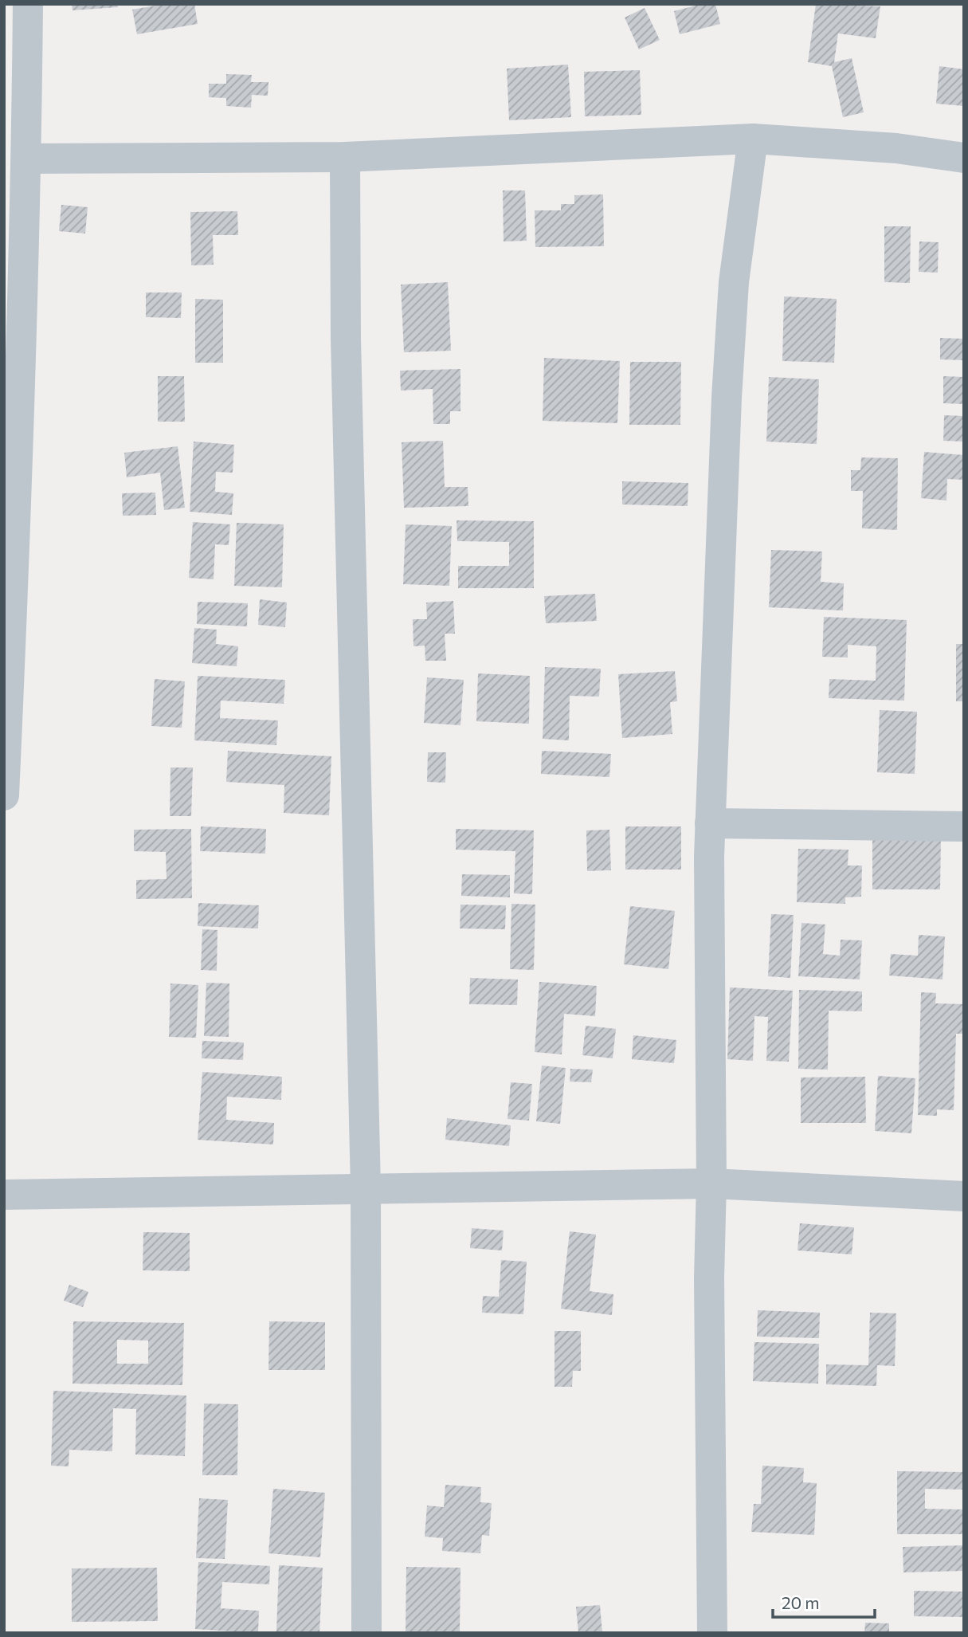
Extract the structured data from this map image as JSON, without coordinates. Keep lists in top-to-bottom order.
{
  "scale_bar": "20 m"
}
